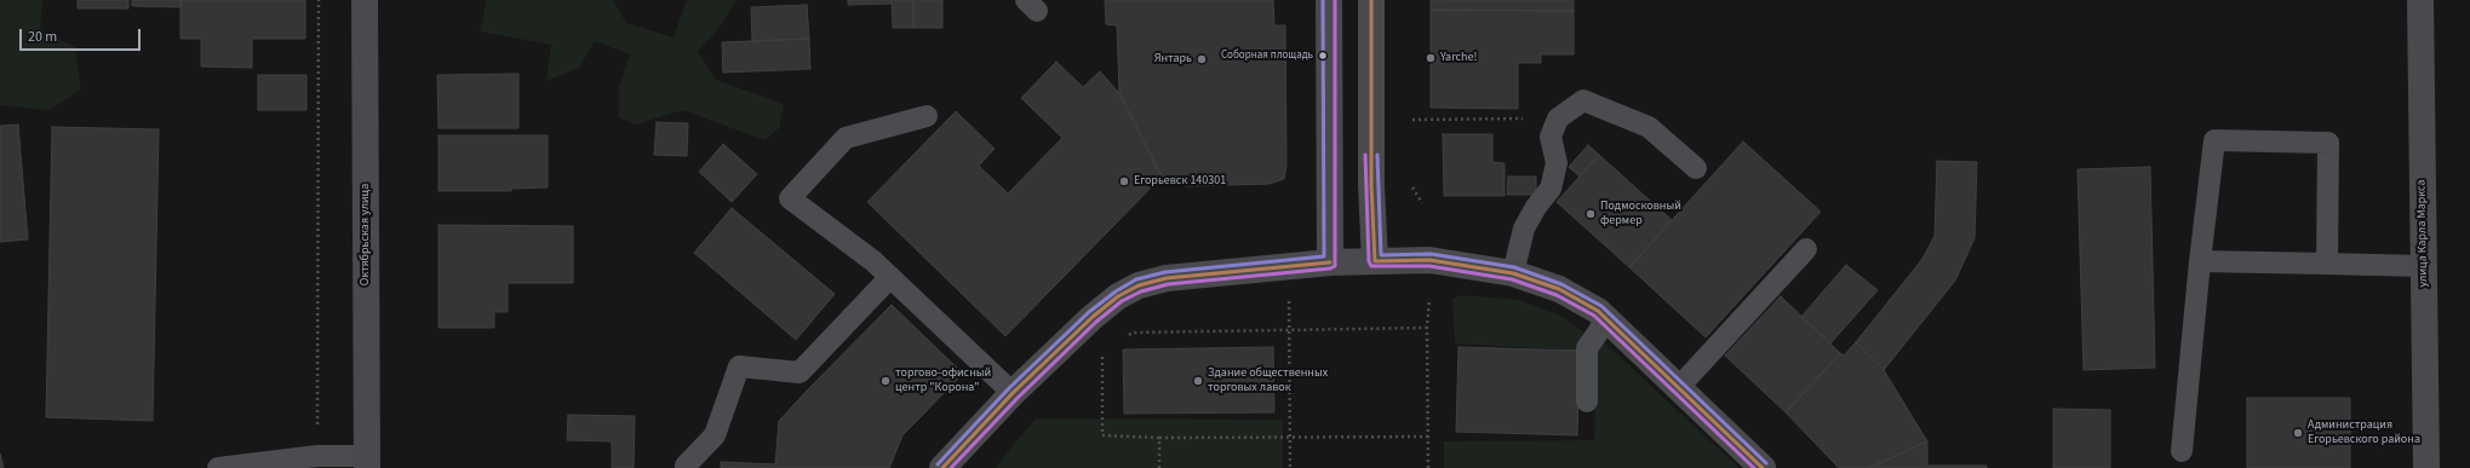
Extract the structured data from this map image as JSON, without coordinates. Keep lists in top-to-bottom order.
{
  "streets": {
    "main road": ["улица Карла Маркса", "Октябрьская улица"]
  },
  "places": [
    "Соборная площадь",
    "Yarche!",
    "Янтарь",
    "Егорьевск 140301",
    "Подмосковный фермер",
    "торгово-офисный центр \"Корона\"",
    "Здание общественных торговых лавок",
    "Администрация Егорьевского района"
  ],
  "scale_bar": "20 m"
}
